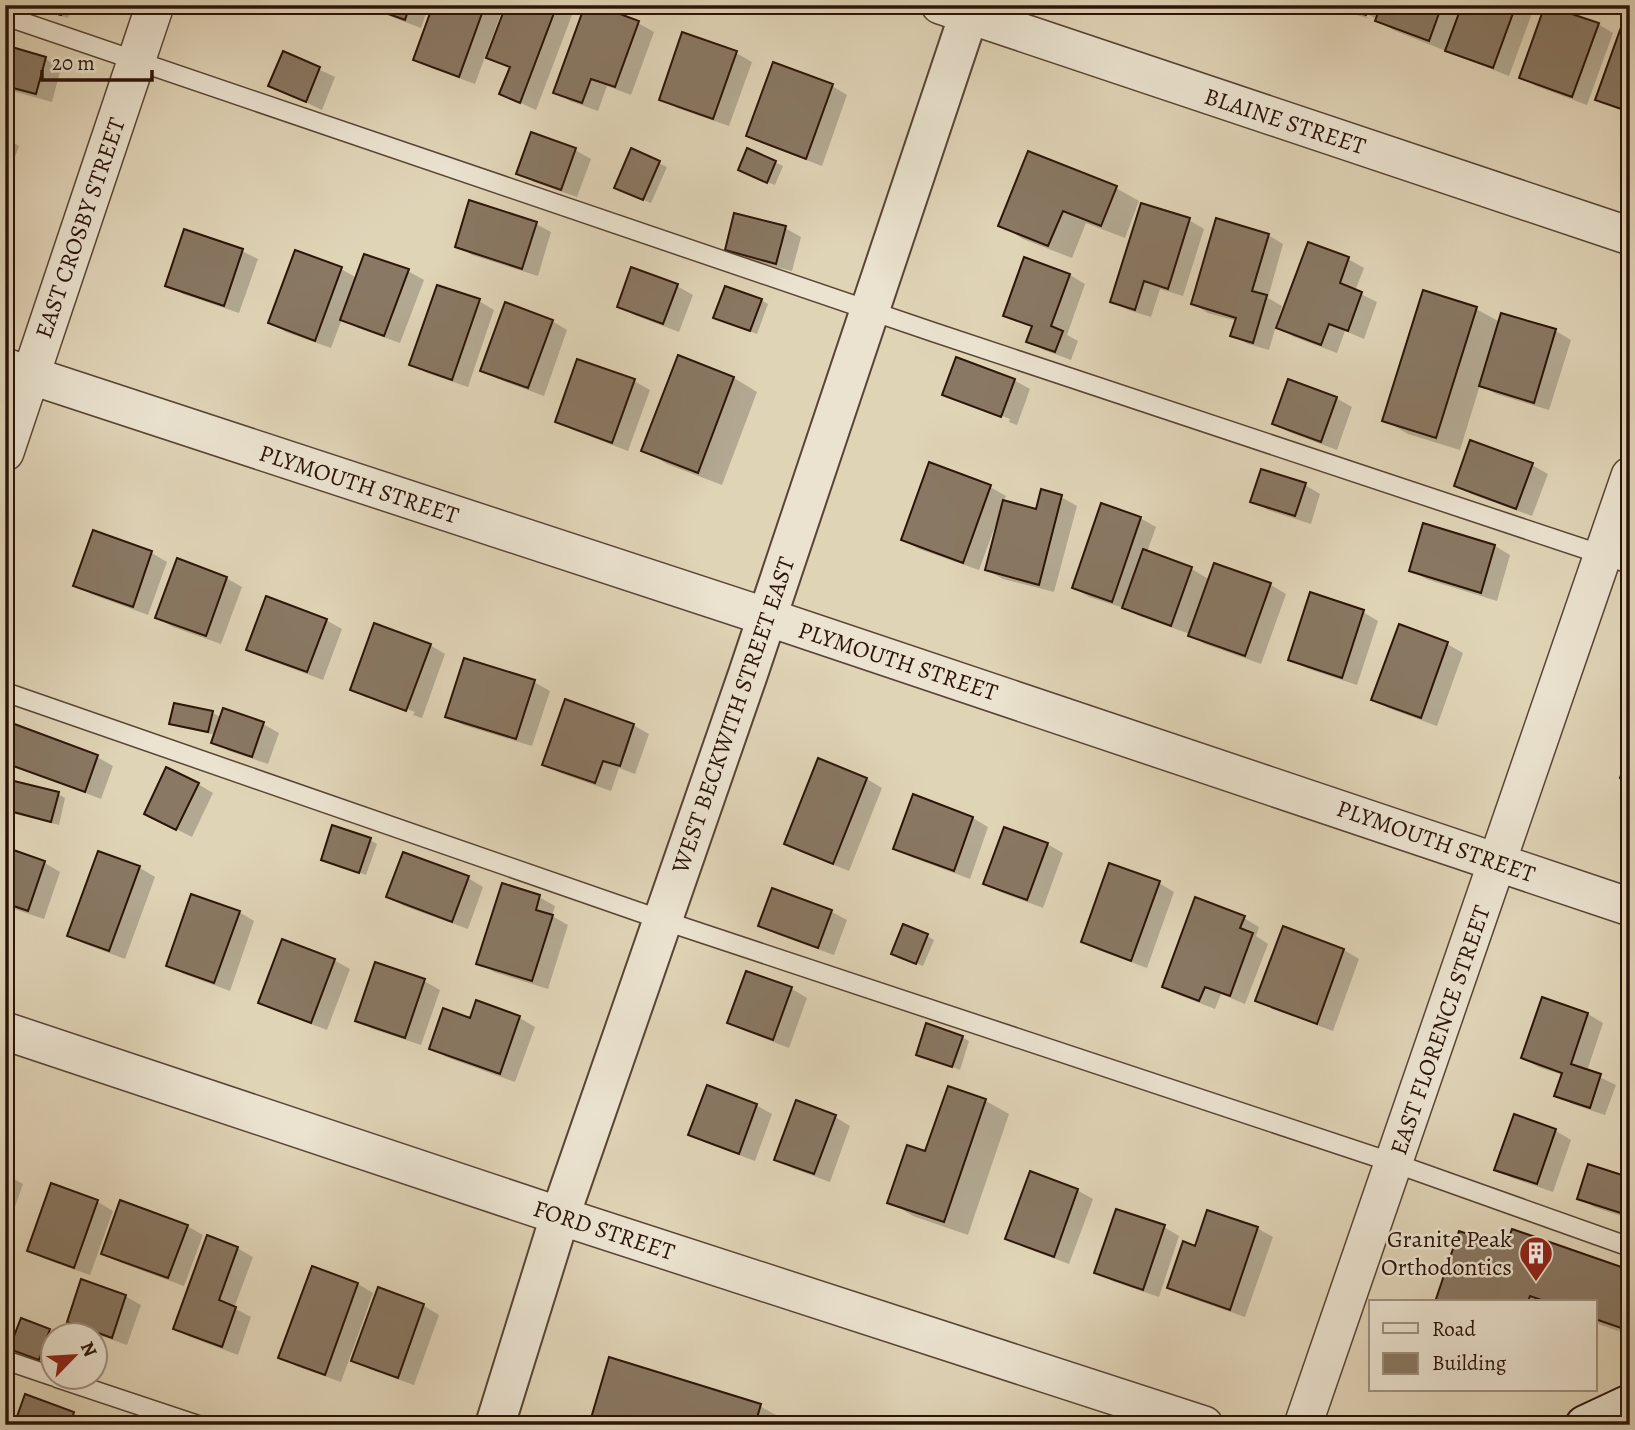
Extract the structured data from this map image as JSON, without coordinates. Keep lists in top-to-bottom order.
{
  "streets": {
    "street": [
      "BLAINE STREET",
      "EAST CROSBY STREET",
      "PLYMOUTH STREET",
      "WEST BECKWITH STREET EAST",
      "EAST FLORENCE STREET",
      "FORD STREET"
    ]
  },
  "crossings": [
    ["BLAINE STREET", "WEST BECKWITH STREET EAST"],
    ["EAST CROSBY STREET", "PLYMOUTH STREET"],
    ["PLYMOUTH STREET", "WEST BECKWITH STREET EAST"],
    ["PLYMOUTH STREET", "EAST FLORENCE STREET"],
    ["WEST BECKWITH STREET EAST", "FORD STREET"]
  ],
  "places": {
    "building": ["Granite Peak Orthodontics"]
  },
  "legend": ["Road", "Building"],
  "scale_bar": "20 m",
  "north": "top right"
}
